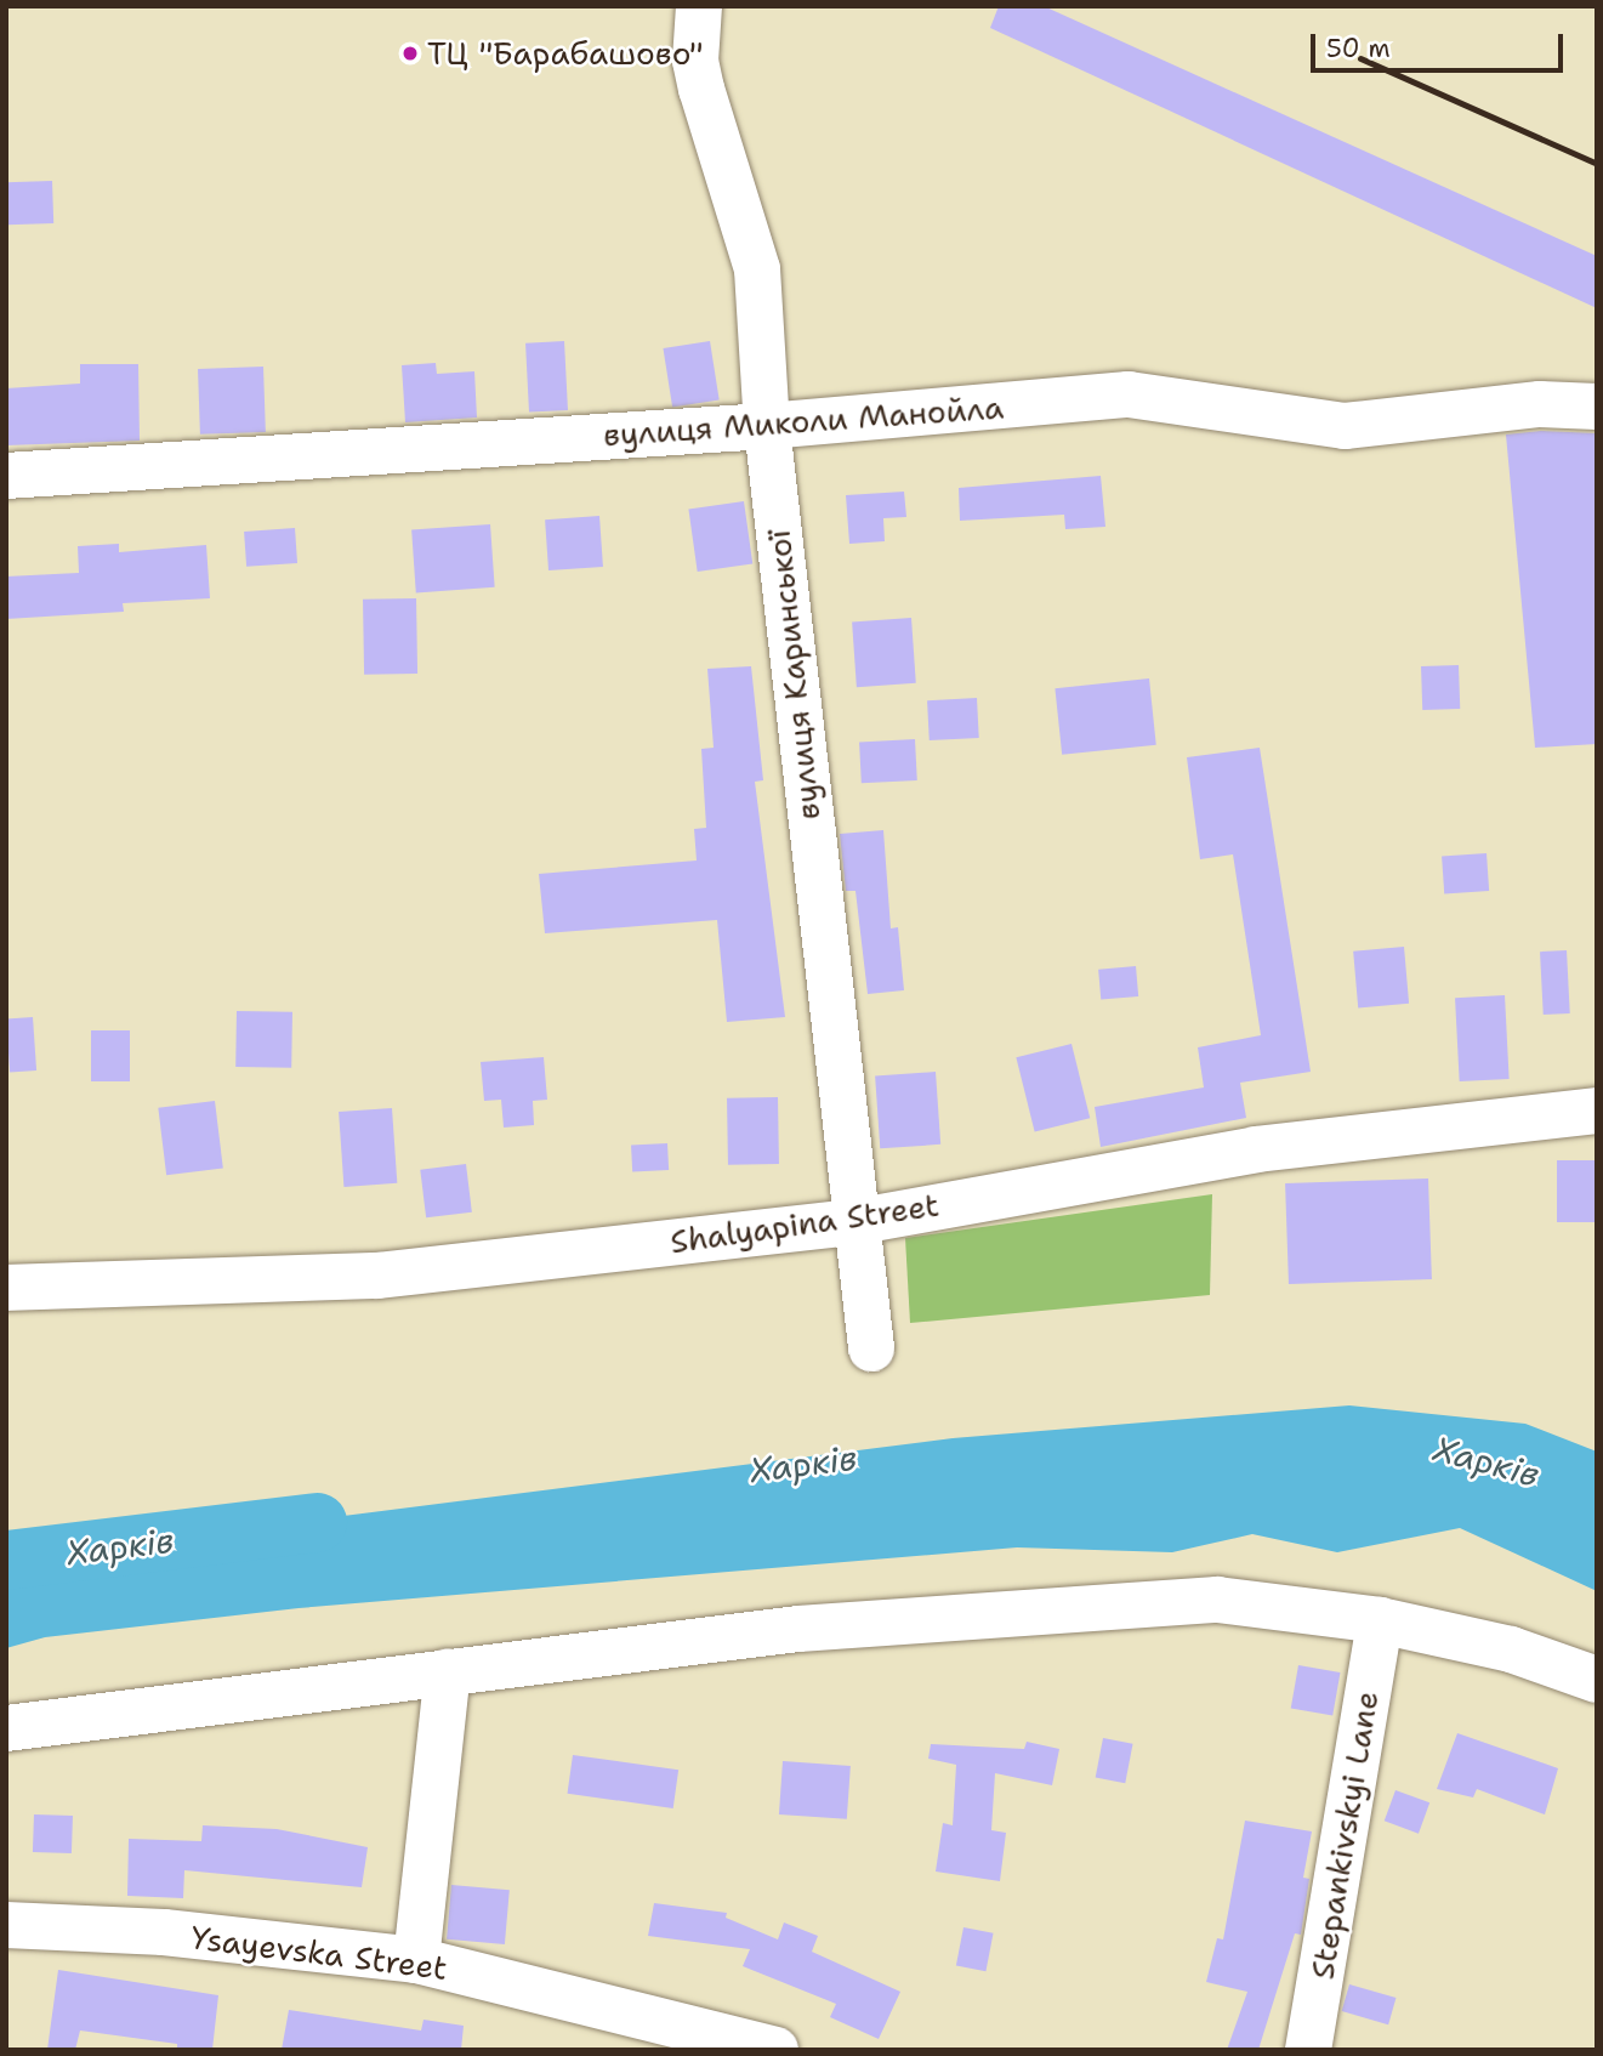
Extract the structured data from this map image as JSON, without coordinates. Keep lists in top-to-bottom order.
{
  "streets": {
    "street": [
      "вулиця Миколи Манойла",
      "вулиця Каринської",
      "Shalyapina Street",
      "Stepankivskyi Lane",
      "Ysayevska Street"
    ]
  },
  "crossings": [
    ["вулиця Миколи Манойла", "вулиця Каринської"],
    ["вулиця Каринської", "Shalyapina Street"]
  ],
  "water": ["Харків"],
  "places": ["ТЦ \"Барабашово\""],
  "scale_bar": "50 m"
}
